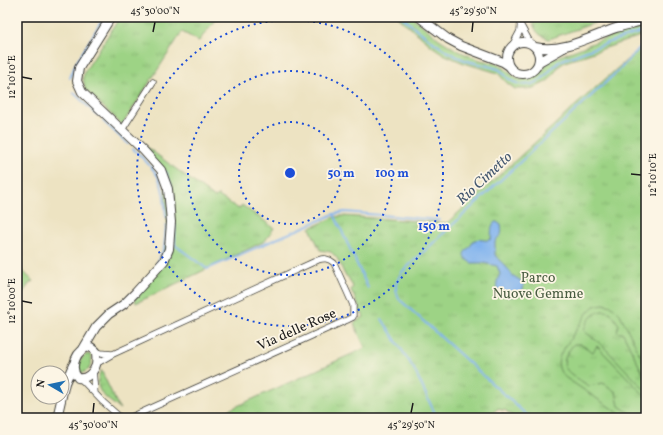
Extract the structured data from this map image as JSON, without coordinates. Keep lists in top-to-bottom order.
{
  "streets": {
    "street": ["Via delle Rose"]
  },
  "water": ["Rio Cimetto"],
  "parks": ["Parco Nuove Gemme"],
  "north": "left",
  "coordinates": [
    "45°30'00\"N",
    "45°29'50\"N",
    "12°10'10\"E",
    "12°10'00\"E"
  ],
  "rings": ["50 m", "100 m", "150 m"]
}
